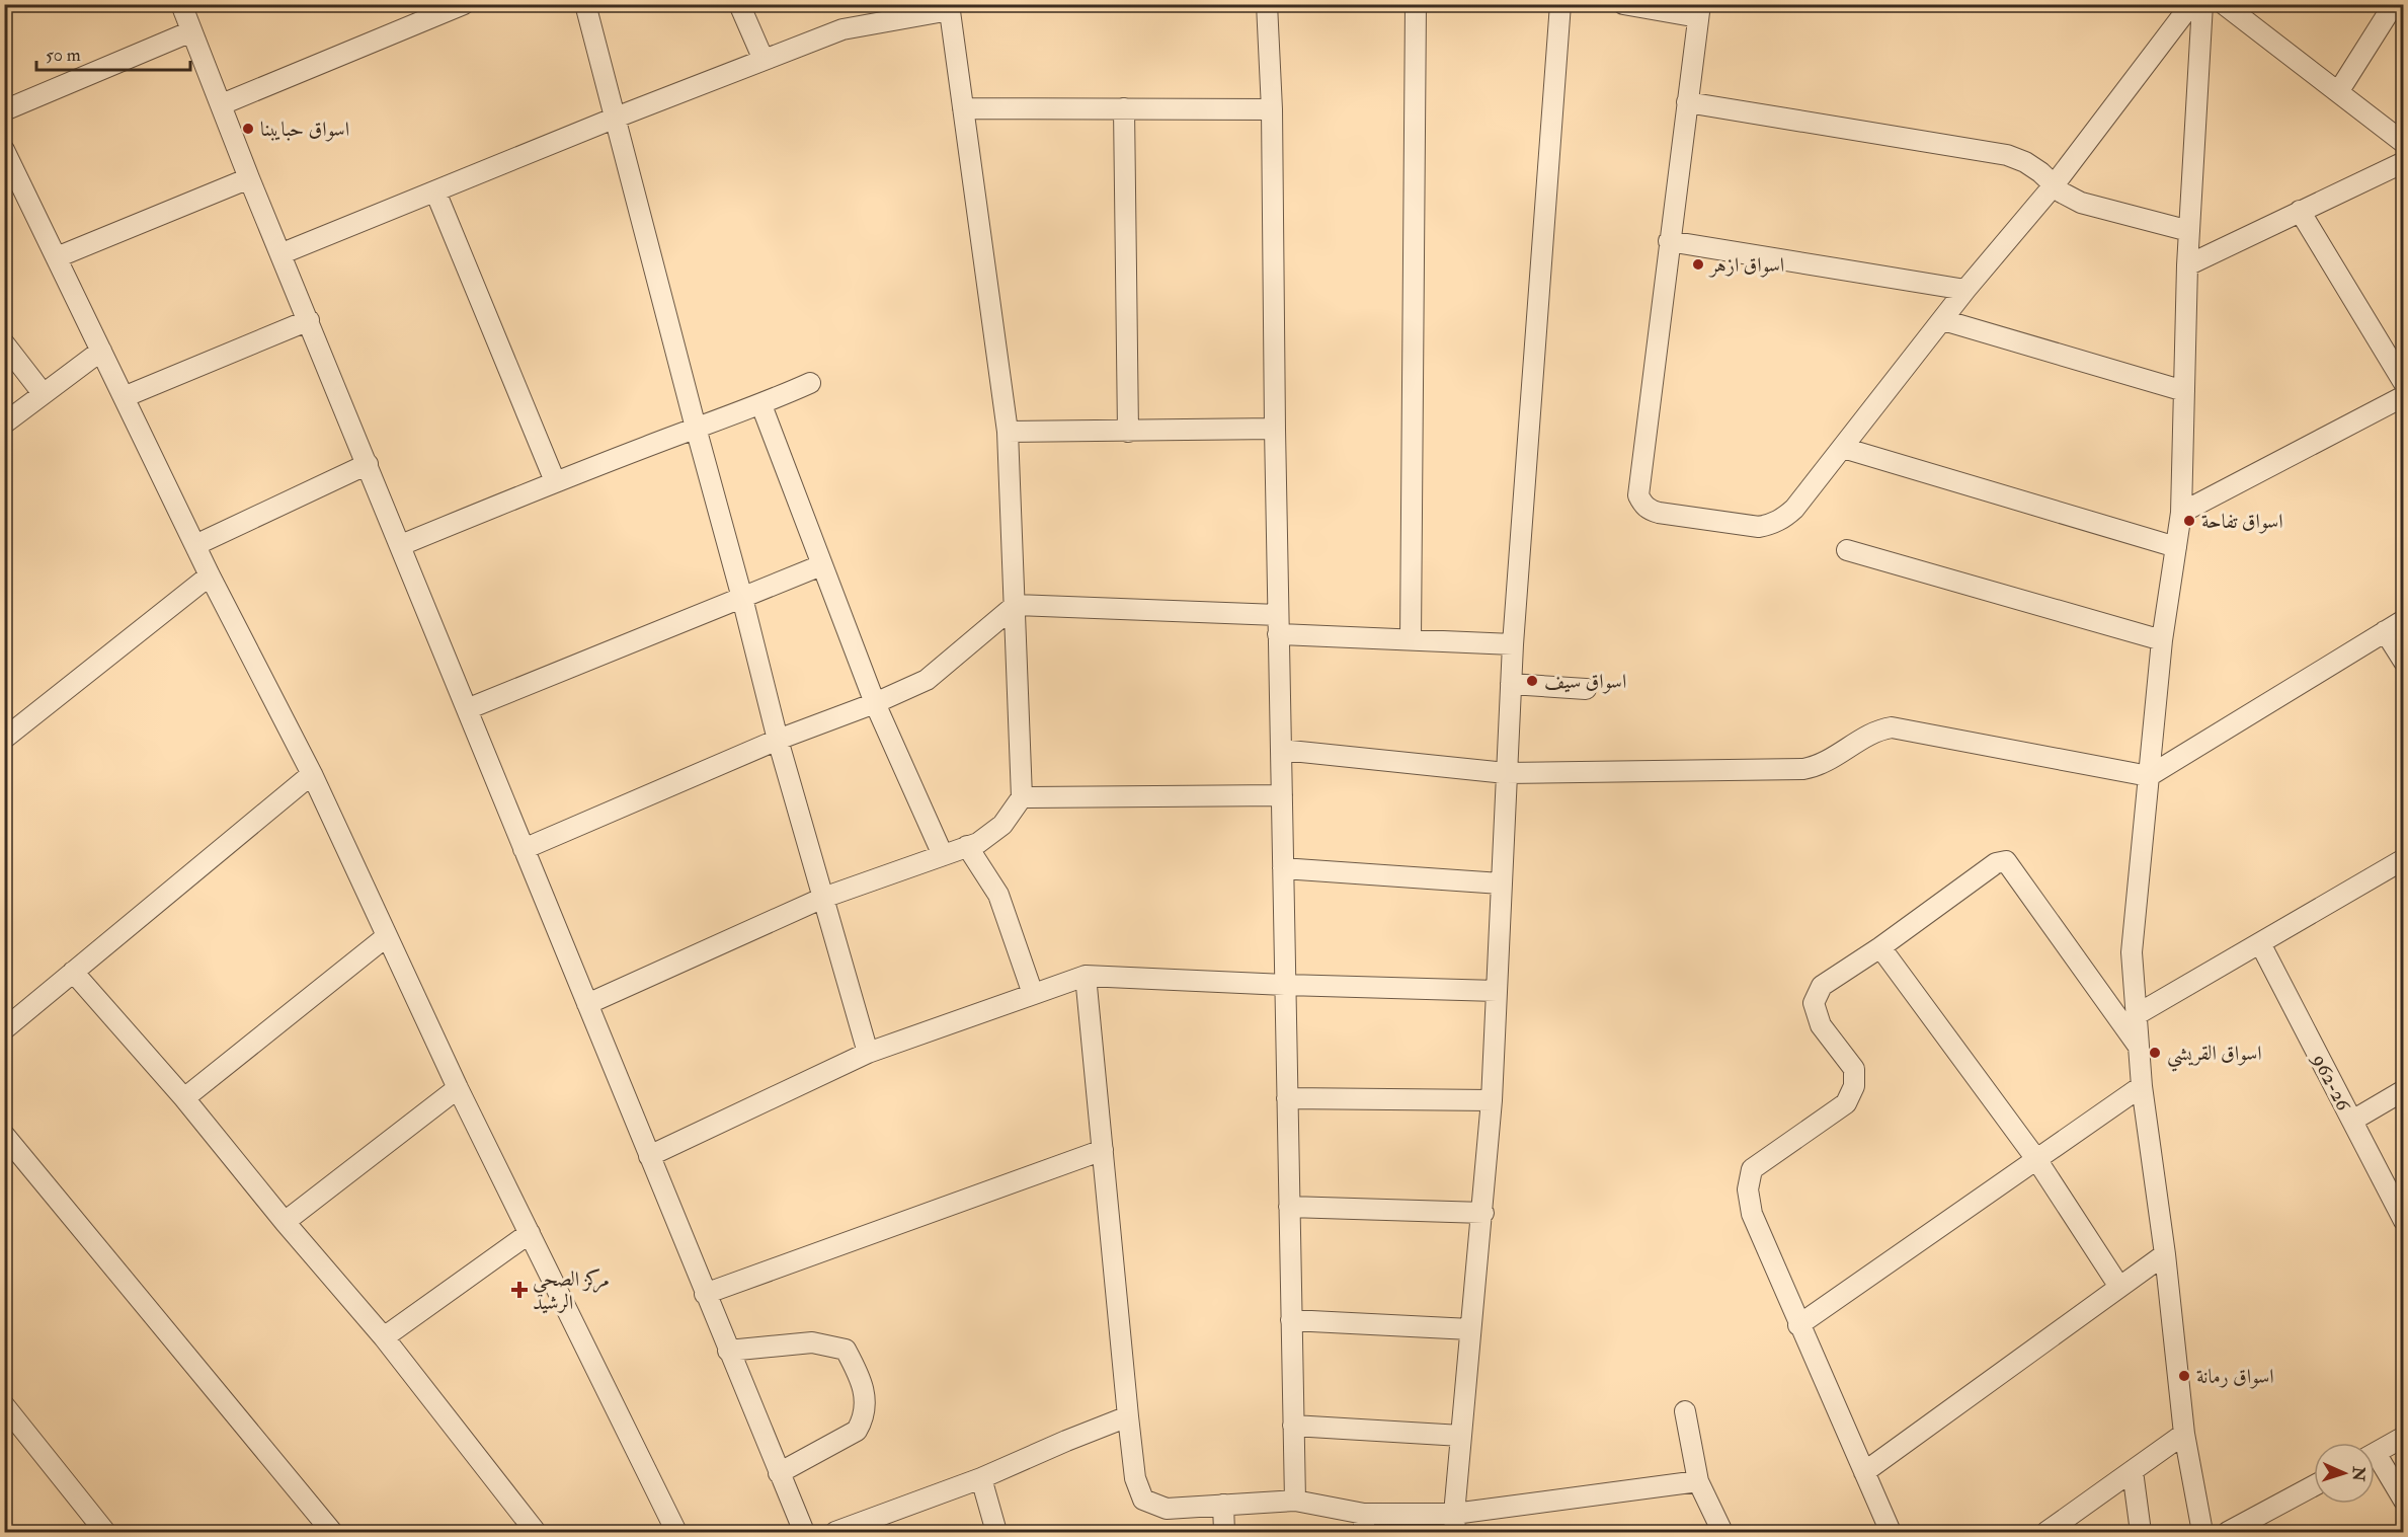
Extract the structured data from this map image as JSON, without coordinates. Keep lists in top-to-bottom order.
{
  "streets": {
    "street": ["962-26"]
  },
  "places": {
    "other": [
      "اسواق حبايبنا",
      "اسواق ازهر",
      "اسواق تفاحة",
      "اسواق سيف",
      "اسواق القريشي",
      "اسواق رمانة"
    ],
    "health": ["مركز الصحي الرشيد"]
  },
  "scale_bar": "50 m",
  "north": "right"
}
